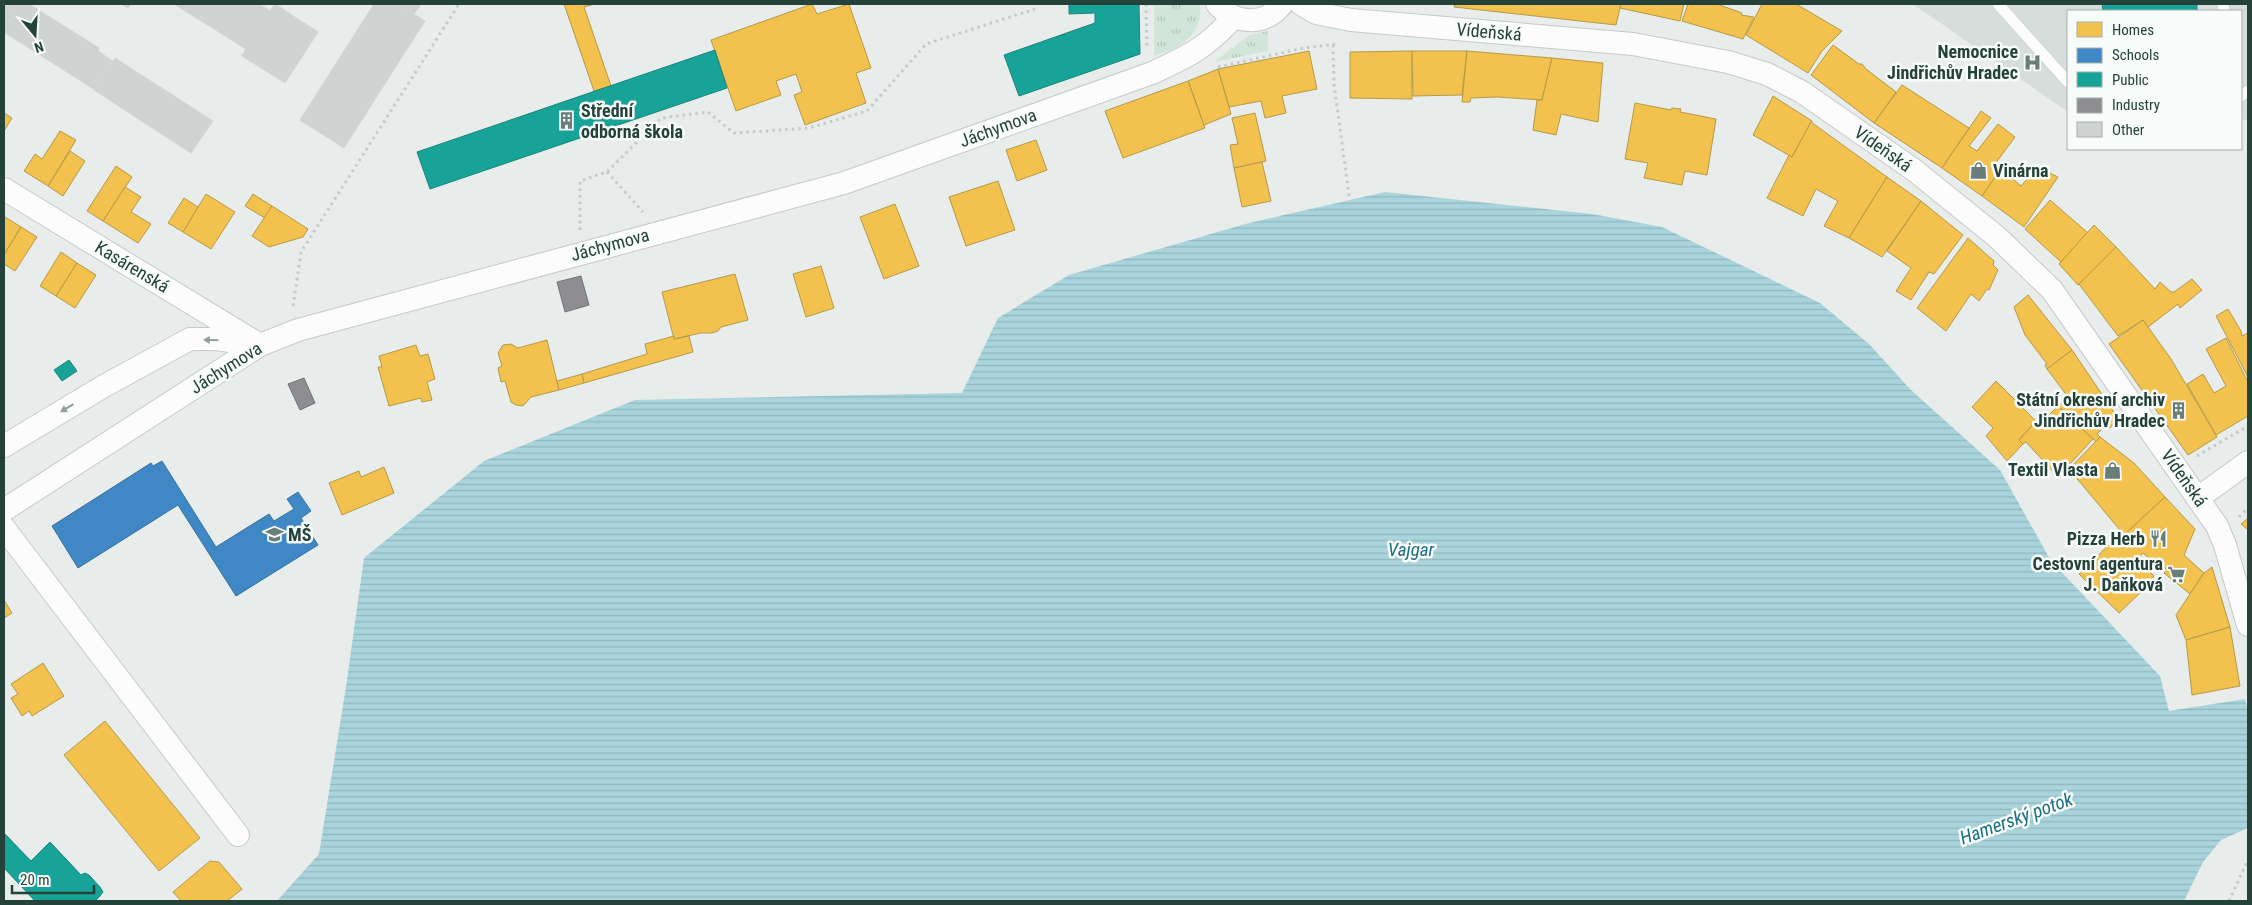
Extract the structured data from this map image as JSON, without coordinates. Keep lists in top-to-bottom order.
{
  "streets": {
    "street": ["Vídeňská", "Jáchymova", "Kasárenská"]
  },
  "crossings": [
    ["Jáchymova", "Kasárenská"]
  ],
  "water": ["Vajgar", "Hamerský potok"],
  "places": {
    "hospital": ["Nemocnice Jindřichův Hradec"],
    "building": ["Střední odborná škola", "Státní okresní archiv Jindřichův Hradec"],
    "shop": ["Vinárna", "Textil Vlasta"],
    "school or university": ["MŠ"],
    "restaurant": ["Pizza Herb"],
    "supermarket": ["Cestovní agentura J. Daňková"]
  },
  "legend": [
    "Homes",
    "Schools",
    "Public",
    "Industry",
    "Other"
  ],
  "scale_bar": "20 m",
  "north": "bottom"
}
